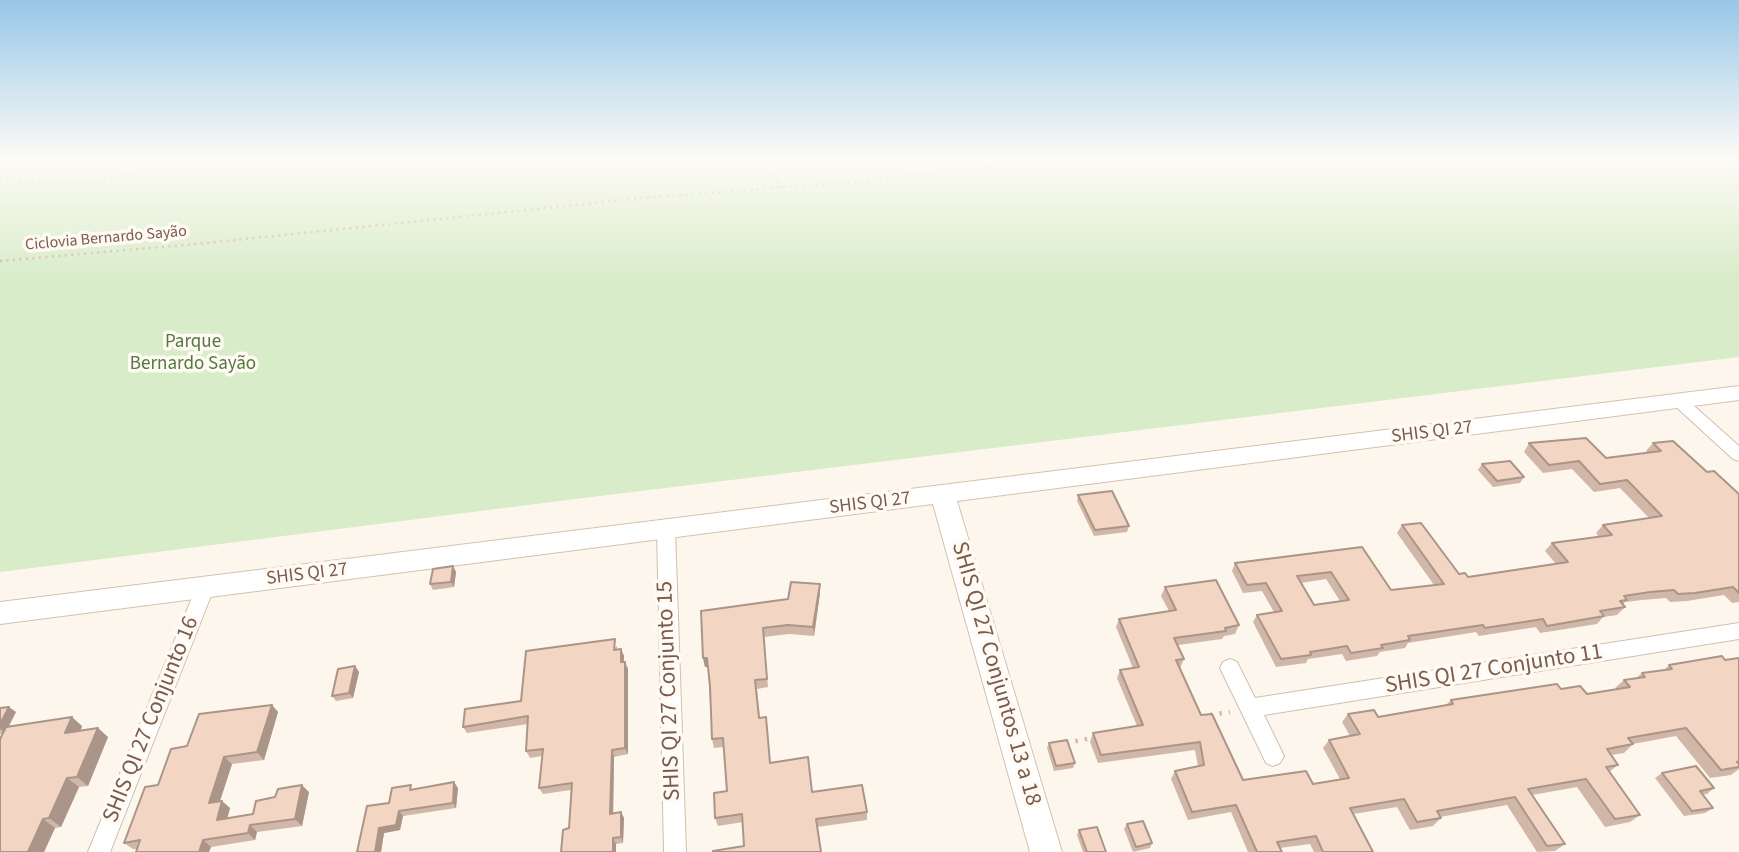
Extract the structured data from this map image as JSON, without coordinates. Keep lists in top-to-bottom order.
{
  "streets": {
    "street": [
      "SHIS QI 27",
      "SHIS QI 27 Conjunto 11",
      "SHIS QI 27 Conjuntos 13 a 18",
      "SHIS QI 27 Conjunto 15",
      "SHIS QI 27 Conjunto 16"
    ],
    "path": ["Ciclovia Bernardo Sayão"]
  },
  "crossings": [
    ["SHIS QI 27", "SHIS QI 27 Conjuntos 13 a 18"],
    ["SHIS QI 27", "SHIS QI 27 Conjunto 15"],
    ["SHIS QI 27", "SHIS QI 27 Conjunto 16"]
  ],
  "parks": ["Parque Bernardo Sayão"]
}
